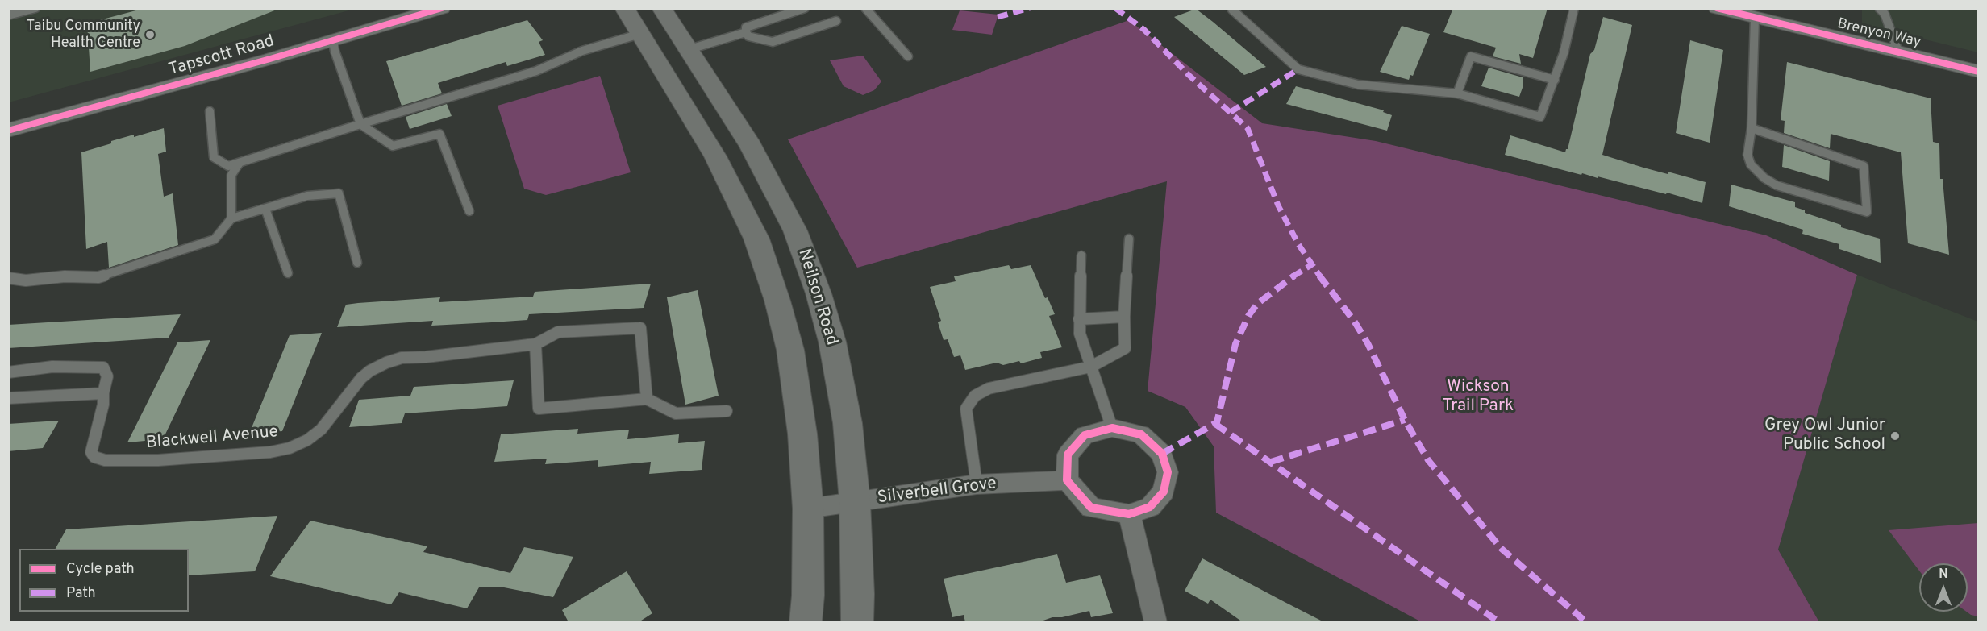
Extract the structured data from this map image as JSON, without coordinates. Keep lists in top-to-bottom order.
{
  "streets": {
    "main road": ["Neilson Road"],
    "street": ["Brenyon Way", "Tapscott Road", "Silverbell Grove"],
    "lane": ["Blackwell Avenue"]
  },
  "crossings": [
    ["Neilson Road", "Silverbell Grove"]
  ],
  "parks": ["Wickson Trail Park"],
  "places": ["Taibu Community Health Centre", "Grey Owl Junior Public School"],
  "legend": ["Cycle path", "Path"],
  "north": "top"
}
